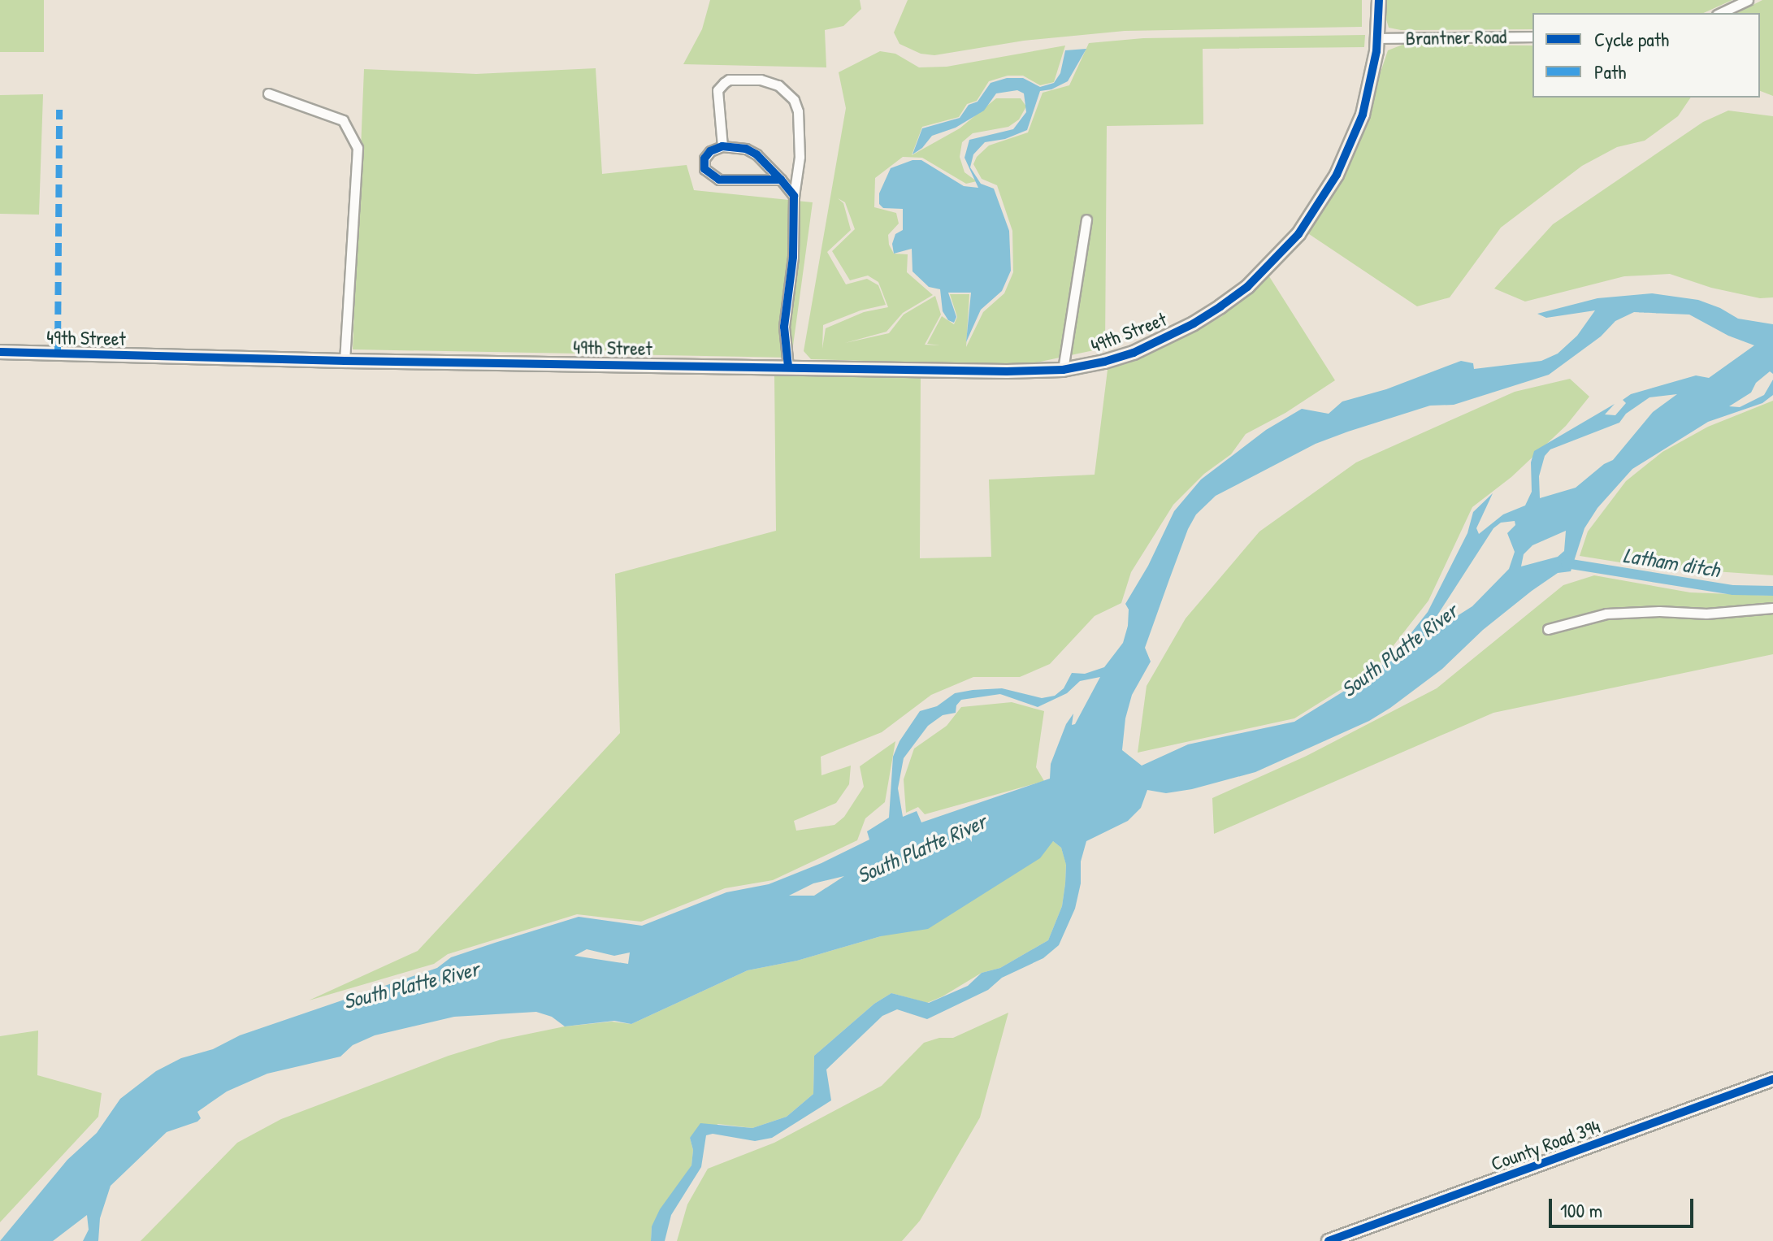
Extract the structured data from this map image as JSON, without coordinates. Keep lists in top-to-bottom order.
{
  "streets": {
    "street": ["Brantner Road", "49th Street", "County Road 394"]
  },
  "crossings": [
    ["Brantner Road", "49th Street"]
  ],
  "water": ["Latham ditch", "South Platte River"],
  "legend": ["Cycle path", "Path"],
  "scale_bar": "100 m"
}
